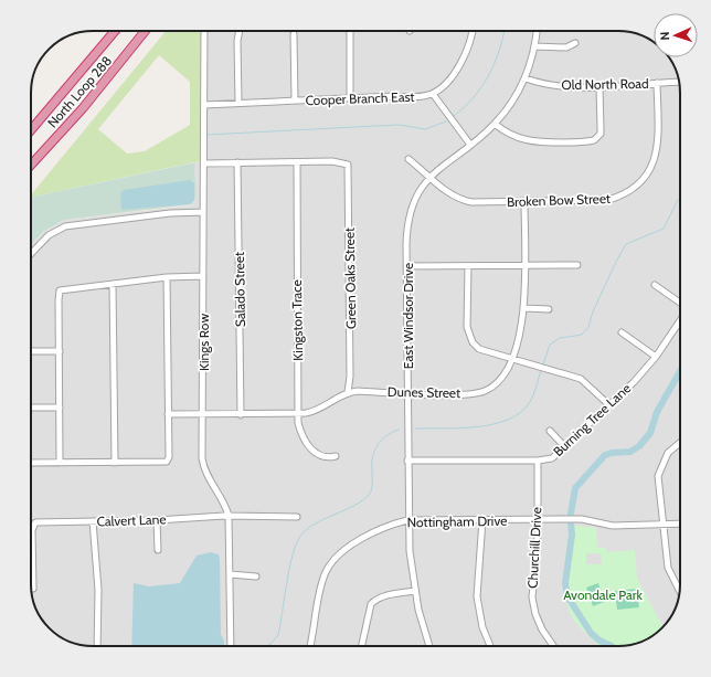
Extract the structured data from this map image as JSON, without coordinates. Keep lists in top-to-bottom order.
{
  "streets": {
    "highway": ["North Loop 288"],
    "street": [
      "Old North Road",
      "Cooper Branch East",
      "Broken Bow Street",
      "Green Oaks Street",
      "Salado Street",
      "East Windsor Drive",
      "Kingston Trace",
      "Kings Row",
      "Dunes Street",
      "Burning Tree Lane",
      "Calvert Lane",
      "Nottingham Drive",
      "Churchill Drive"
    ]
  },
  "crossings": [
    ["Old North Road", "Broken Bow Street"],
    ["Old North Road", "East Windsor Drive"],
    ["Cooper Branch East", "Kings Row"],
    ["Broken Bow Street", "East Windsor Drive"],
    ["Broken Bow Street", "Dunes Street"],
    ["Green Oaks Street", "Kingston Trace"],
    ["Green Oaks Street", "Dunes Street"],
    ["East Windsor Drive", "Dunes Street"],
    ["East Windsor Drive", "Burning Tree Lane"],
    ["East Windsor Drive", "Nottingham Drive"],
    ["Kings Row", "Calvert Lane"],
    ["Burning Tree Lane", "Churchill Drive"],
    ["Nottingham Drive", "Churchill Drive"]
  ],
  "parks": ["Avondale Park"],
  "north": "left"
}
